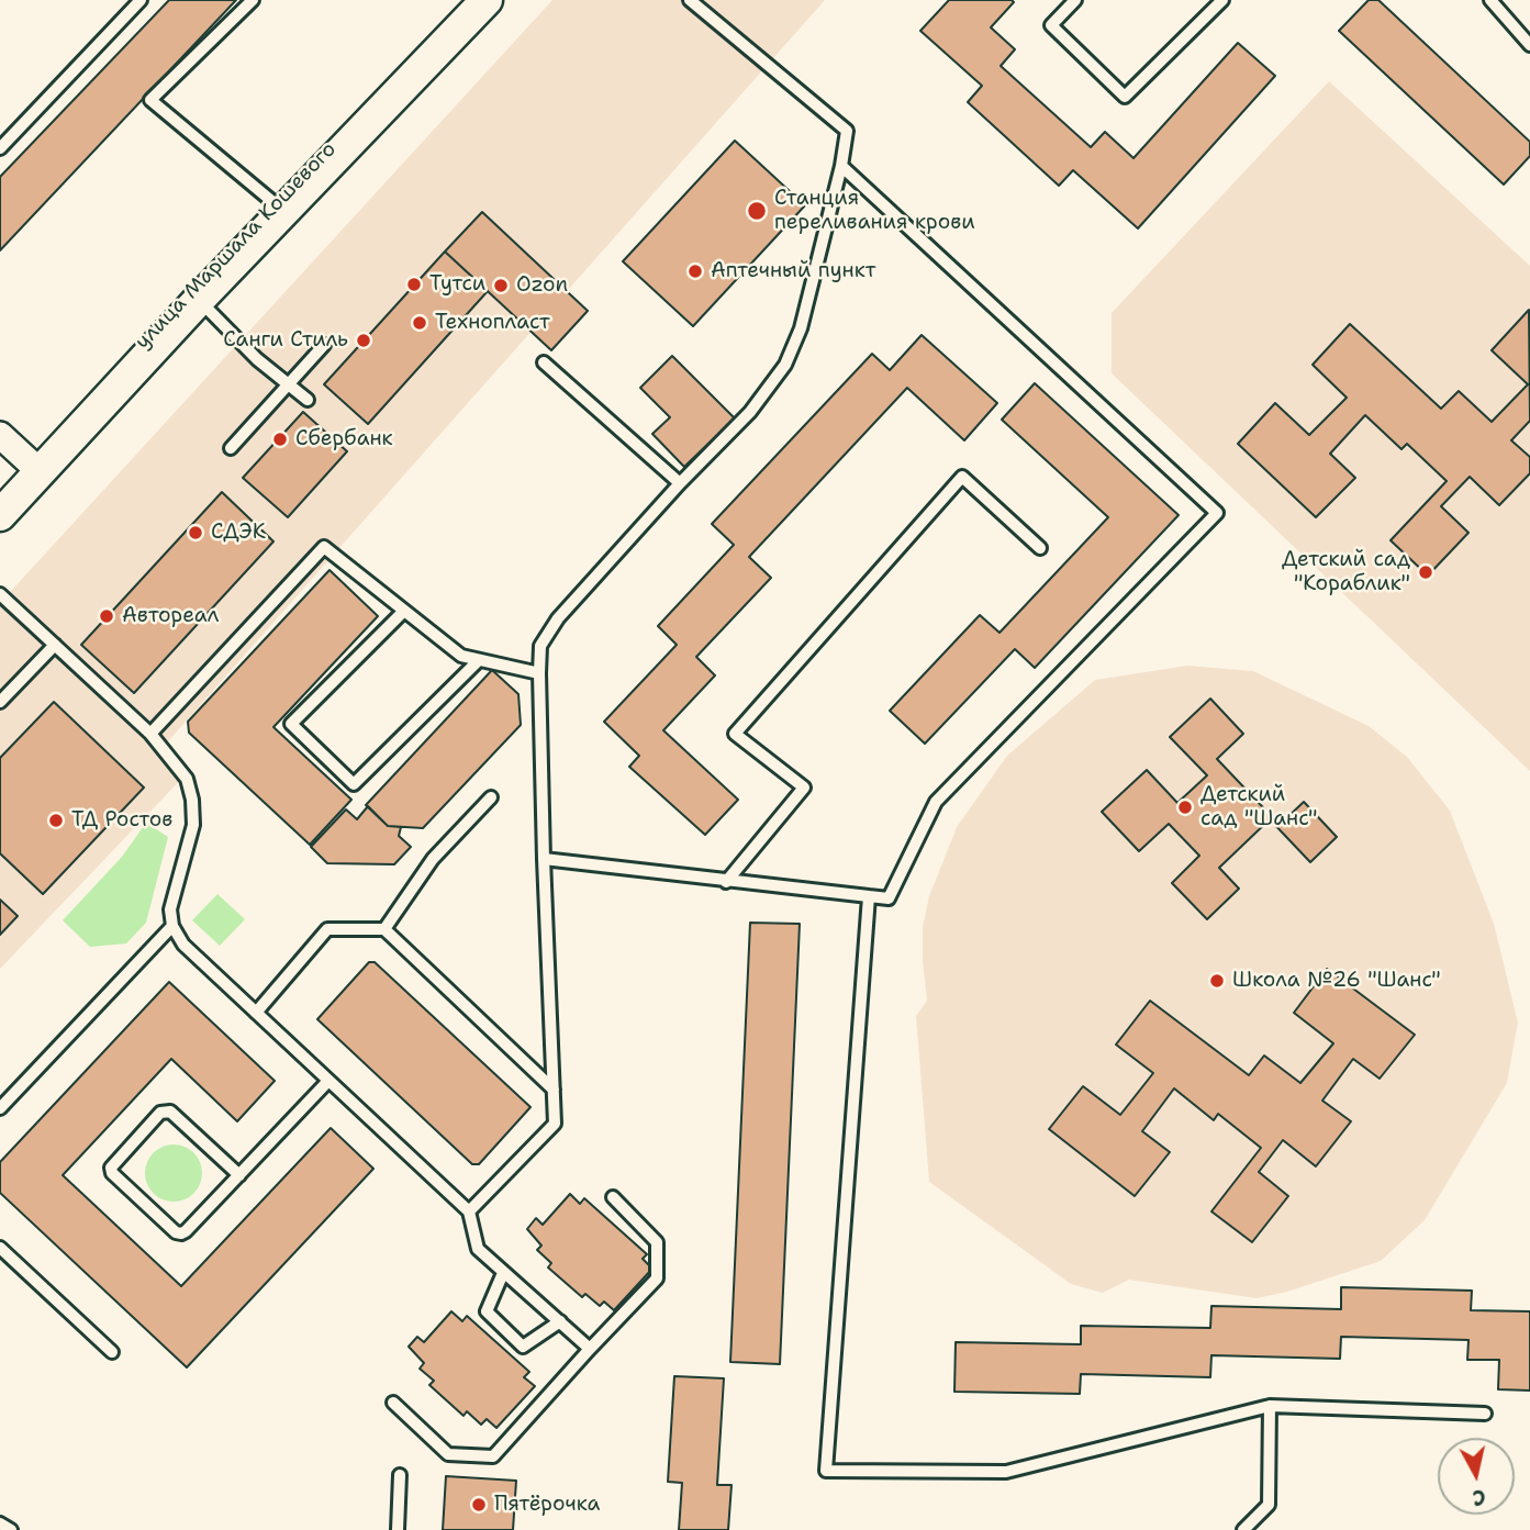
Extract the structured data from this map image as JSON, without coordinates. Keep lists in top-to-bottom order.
{
  "streets": {
    "street": ["улица Маршала Кошевого"]
  },
  "places": [
    "Станция переливания крови",
    "Аптечный пункт",
    "Тутси",
    "Ozon",
    "Технопласт",
    "Санги Стиль",
    "Сбербанк",
    "СДЭК",
    "Детский сад \"Кораблик\"",
    "Автореал",
    "Детский сад \"Шанс\"",
    "ТД Ростов",
    "Школа №26 \"Шанс\"",
    "Пятёрочка"
  ],
  "north": "bottom"
}
